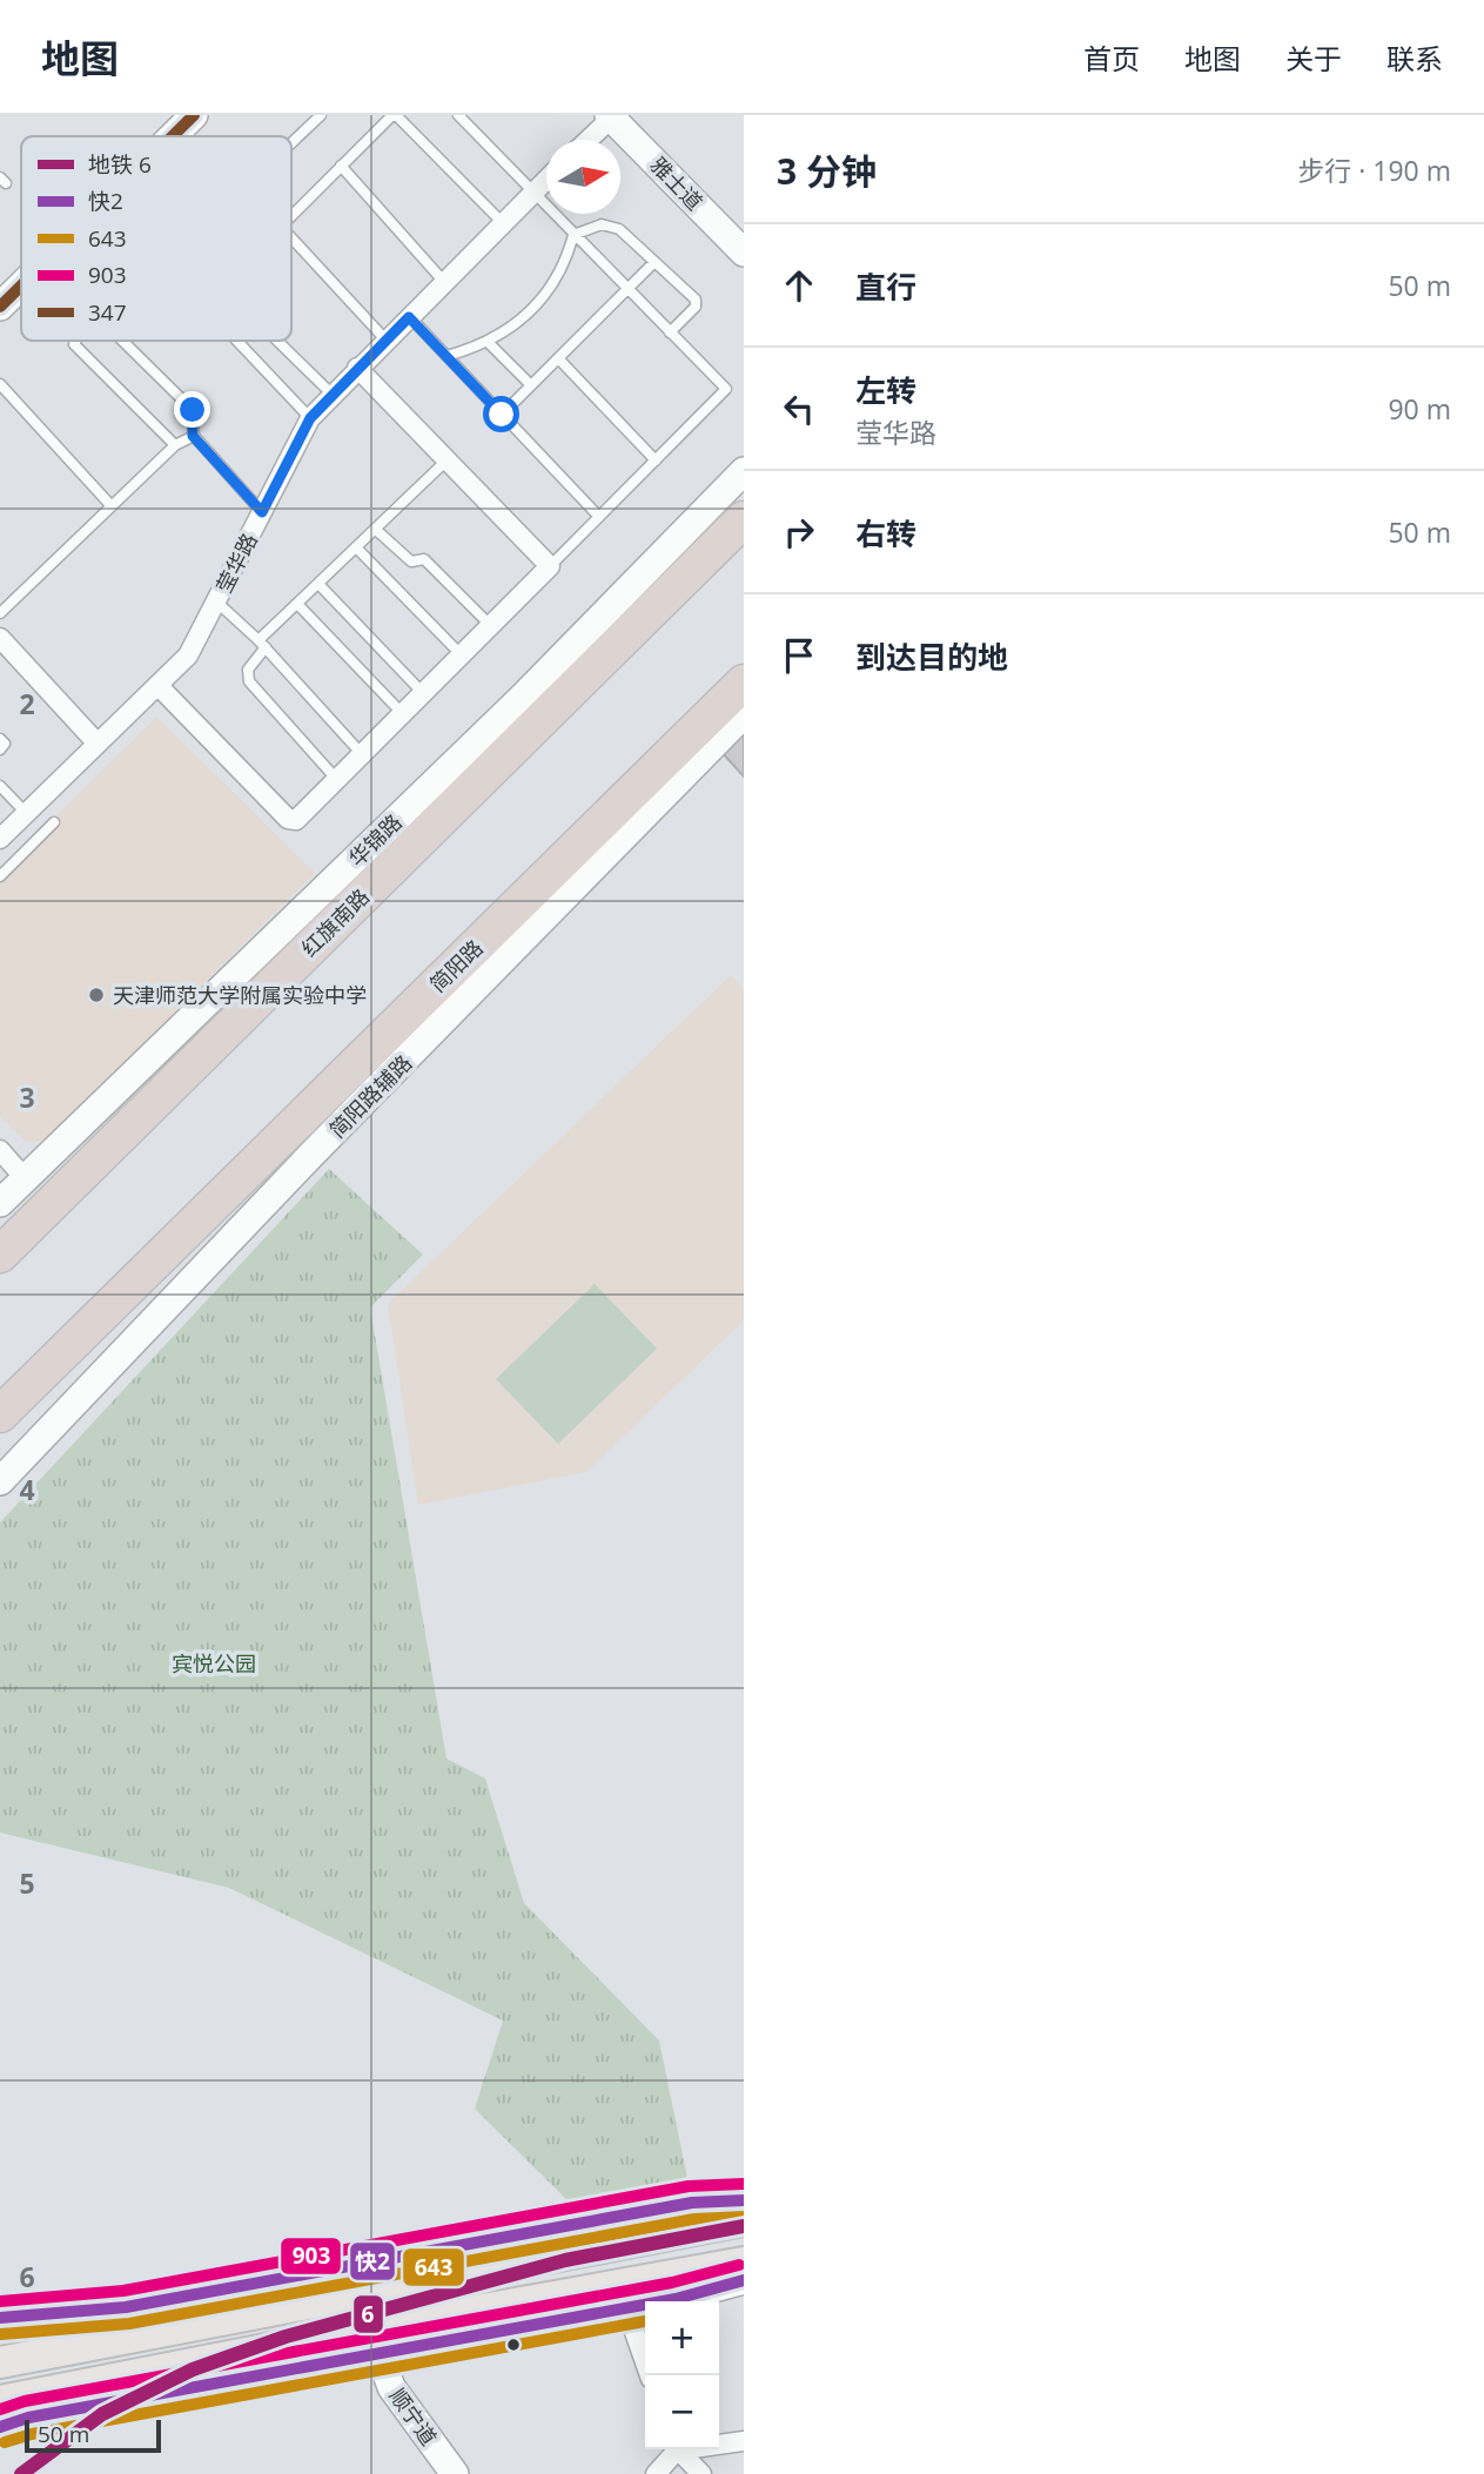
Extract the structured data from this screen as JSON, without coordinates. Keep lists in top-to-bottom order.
{
  "streets": {
    "highway": ["红旗南路", "简阳路"],
    "street": [
      "雅士道",
      "莹华路",
      "华锦路",
      "简阳路辅路",
      "顺宁道"
    ]
  },
  "parks": ["宾悦公园"],
  "places": ["天津师范大学附属实验中学"],
  "lines": [
    "transit line 347",
    "transit line 903",
    "transit line 快2",
    "transit line 643",
    "metro line 6"
  ],
  "legend": [
    "地铁 6",
    "快2",
    "643",
    "903",
    "347"
  ],
  "scale_bar": "50 m",
  "north": "right",
  "page": {
    "header": "地图",
    "nav": [
      "首页",
      "地图",
      "关于",
      "联系"
    ],
    "heading": ["3 分钟", "步行 · 190 m"],
    "list": [
      ["直行", "50 m"],
      ["左转", "莹华路", "90 m"],
      ["右转", "50 m"],
      "到达目的地"
    ],
    "map_buttons": ["+", "−"],
    "scale": "50 m"
  },
  "grid": {
    "rows": [
      "2",
      "3",
      "4",
      "5",
      "6"
    ]
  }
}
